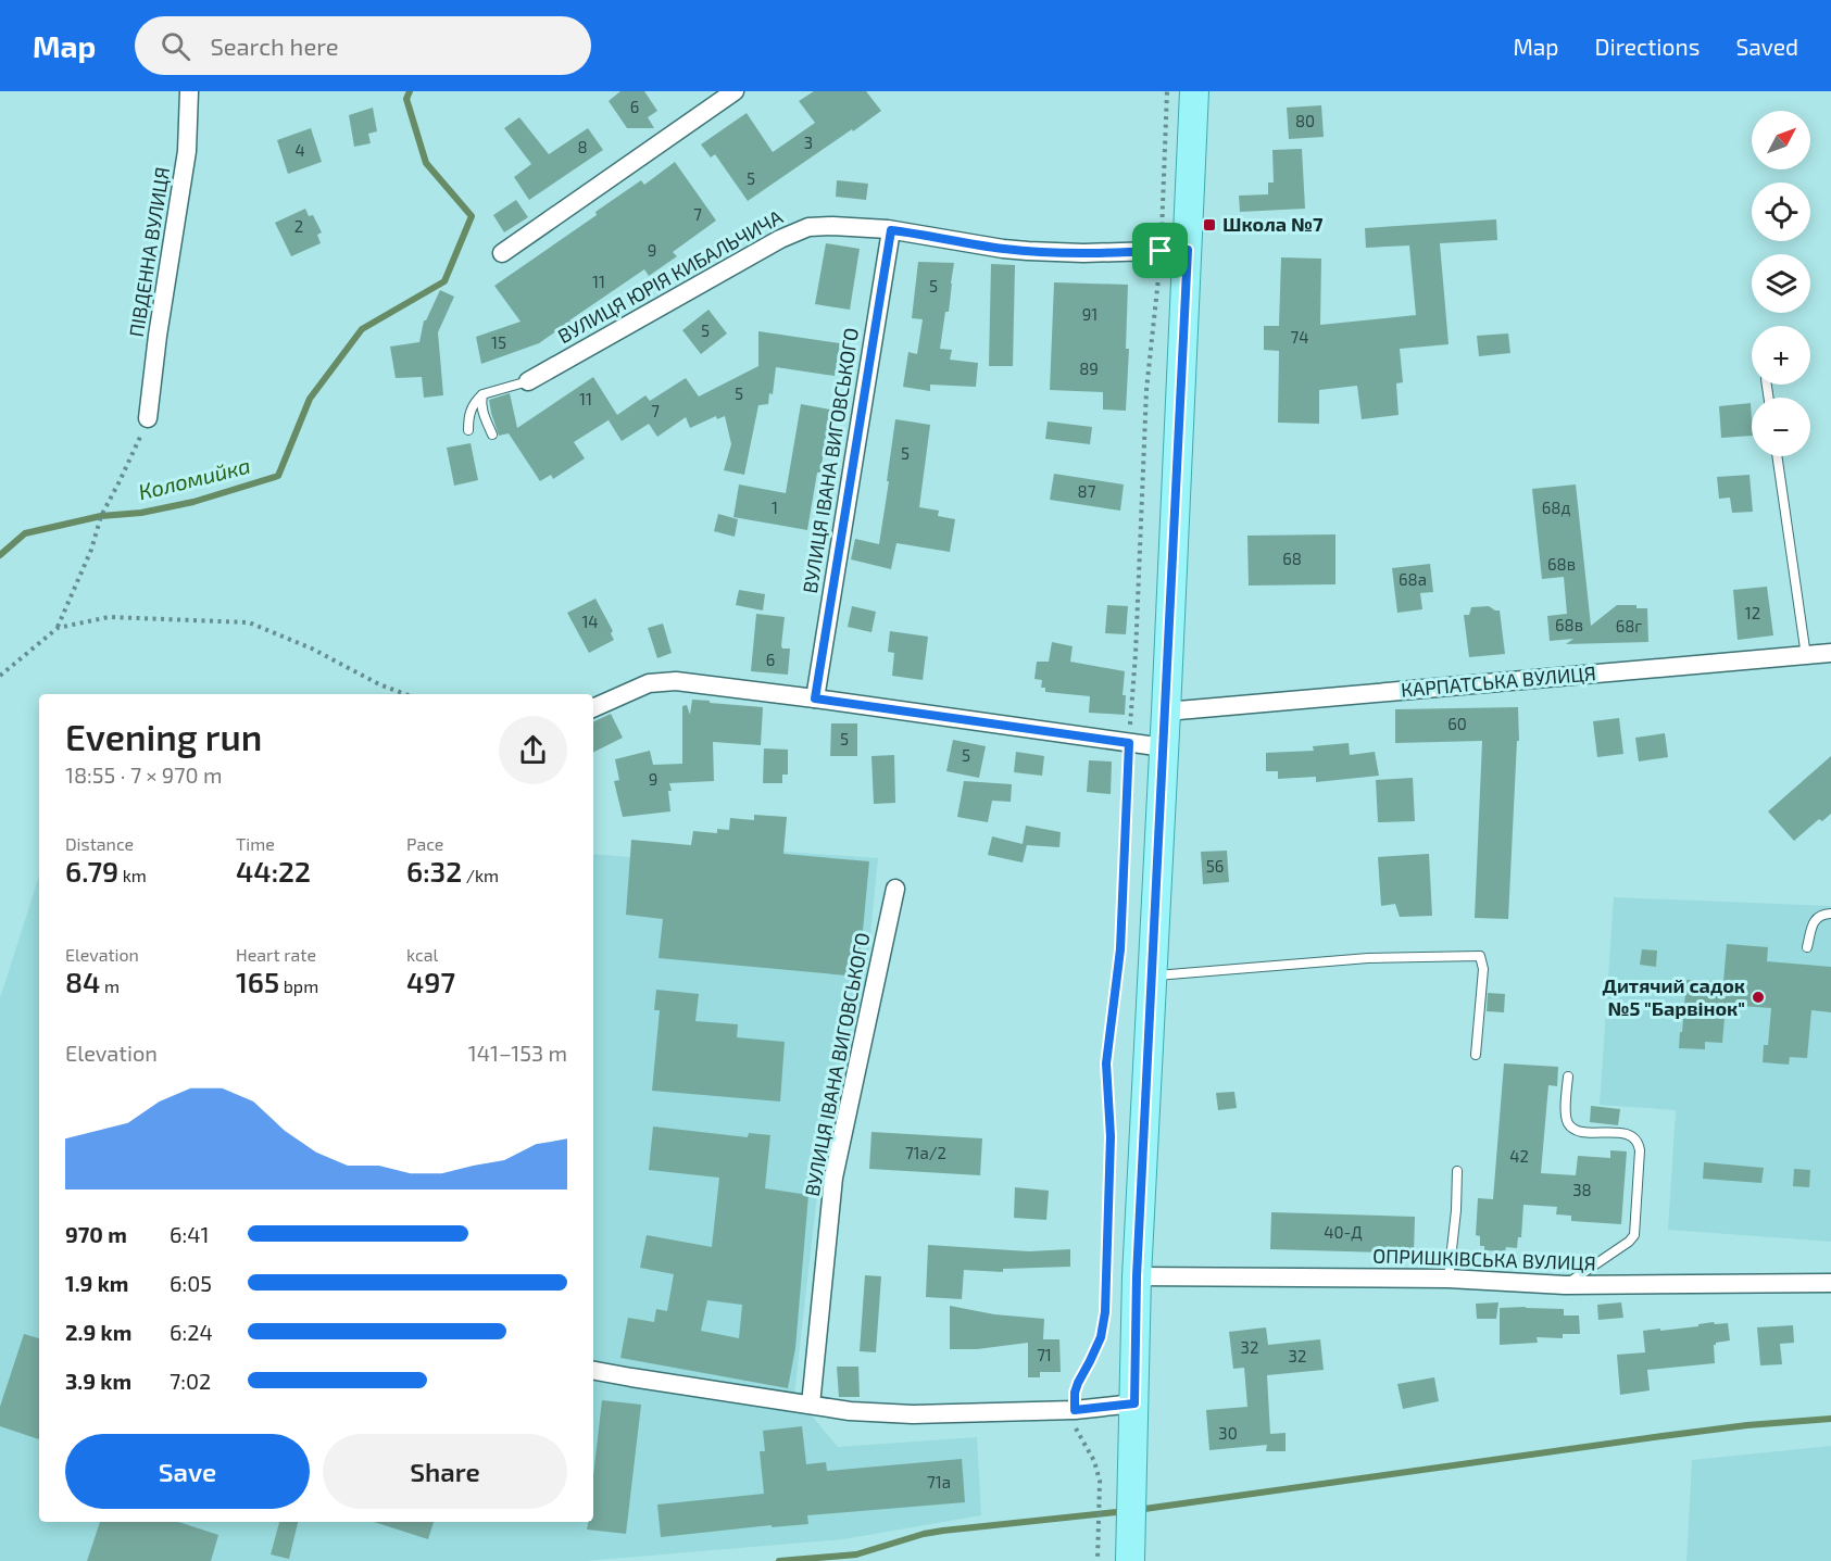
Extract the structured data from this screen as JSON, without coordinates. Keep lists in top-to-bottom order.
{
  "streets": {
    "street": [
      "ПІВДЕННА ВУЛИЦЯ",
      "ВУЛИЦЯ ЮРІЯ КИБАЛЬЧИЧА",
      "ВУЛИЦЯ ІВАНА ВИГОВСЬКОГО",
      "ОПРИШКІВСЬКА ВУЛИЦЯ"
    ]
  },
  "crossings": [
    ["ВУЛИЦЯ ЮРІЯ КИБАЛЬЧИЧА", "ВУЛИЦЯ ІВАНА ВИГОВСЬКОГО"]
  ],
  "water": ["Коломийка"],
  "places": {
    "transit": ["Школа №7"],
    "other": ["Дитячий садок №5 \"Барвінок\""]
  },
  "house_numbers": [
    "6",
    "80",
    "3",
    "8",
    "4",
    "5",
    "7",
    "2",
    "9",
    "11",
    "5",
    "91",
    "5",
    "74",
    "15",
    "89",
    "5",
    "11",
    "7",
    "5",
    "87",
    "1",
    "68д",
    "68",
    "68в",
    "68а",
    "12",
    "14",
    "68в",
    "68г",
    "6",
    "60",
    "5",
    "5",
    "9",
    "56",
    "71а/2",
    "42",
    "38",
    "40-Д",
    "32",
    "71",
    "32",
    "30",
    "71а"
  ],
  "north": "top right",
  "page": {
    "header": "Map",
    "search": "Search here",
    "nav": ["Map", "Directions", "Saved"],
    "map_buttons": ["+", "−"],
    "heading": ["Evening run", "18:55 · 7 × 970 m"],
    "stats": [
      ["Distance", "6.79 km"],
      ["Time", "44:22"],
      ["Pace", "6:32 /km"],
      ["Elevation", "84 m"],
      ["Heart rate", "165 bpm"],
      ["kcal", "497"]
    ],
    "chart": ["Elevation", "141–153 m"],
    "list": [
      {
        "name": "970 m",
        "note": "6:41"
      },
      {
        "name": "1.9 km",
        "note": "6:05"
      },
      {
        "name": "2.9 km",
        "note": "6:24"
      },
      {
        "name": "3.9 km",
        "note": "7:02"
      }
    ],
    "buttons": ["Save", "Share"]
  }
}
